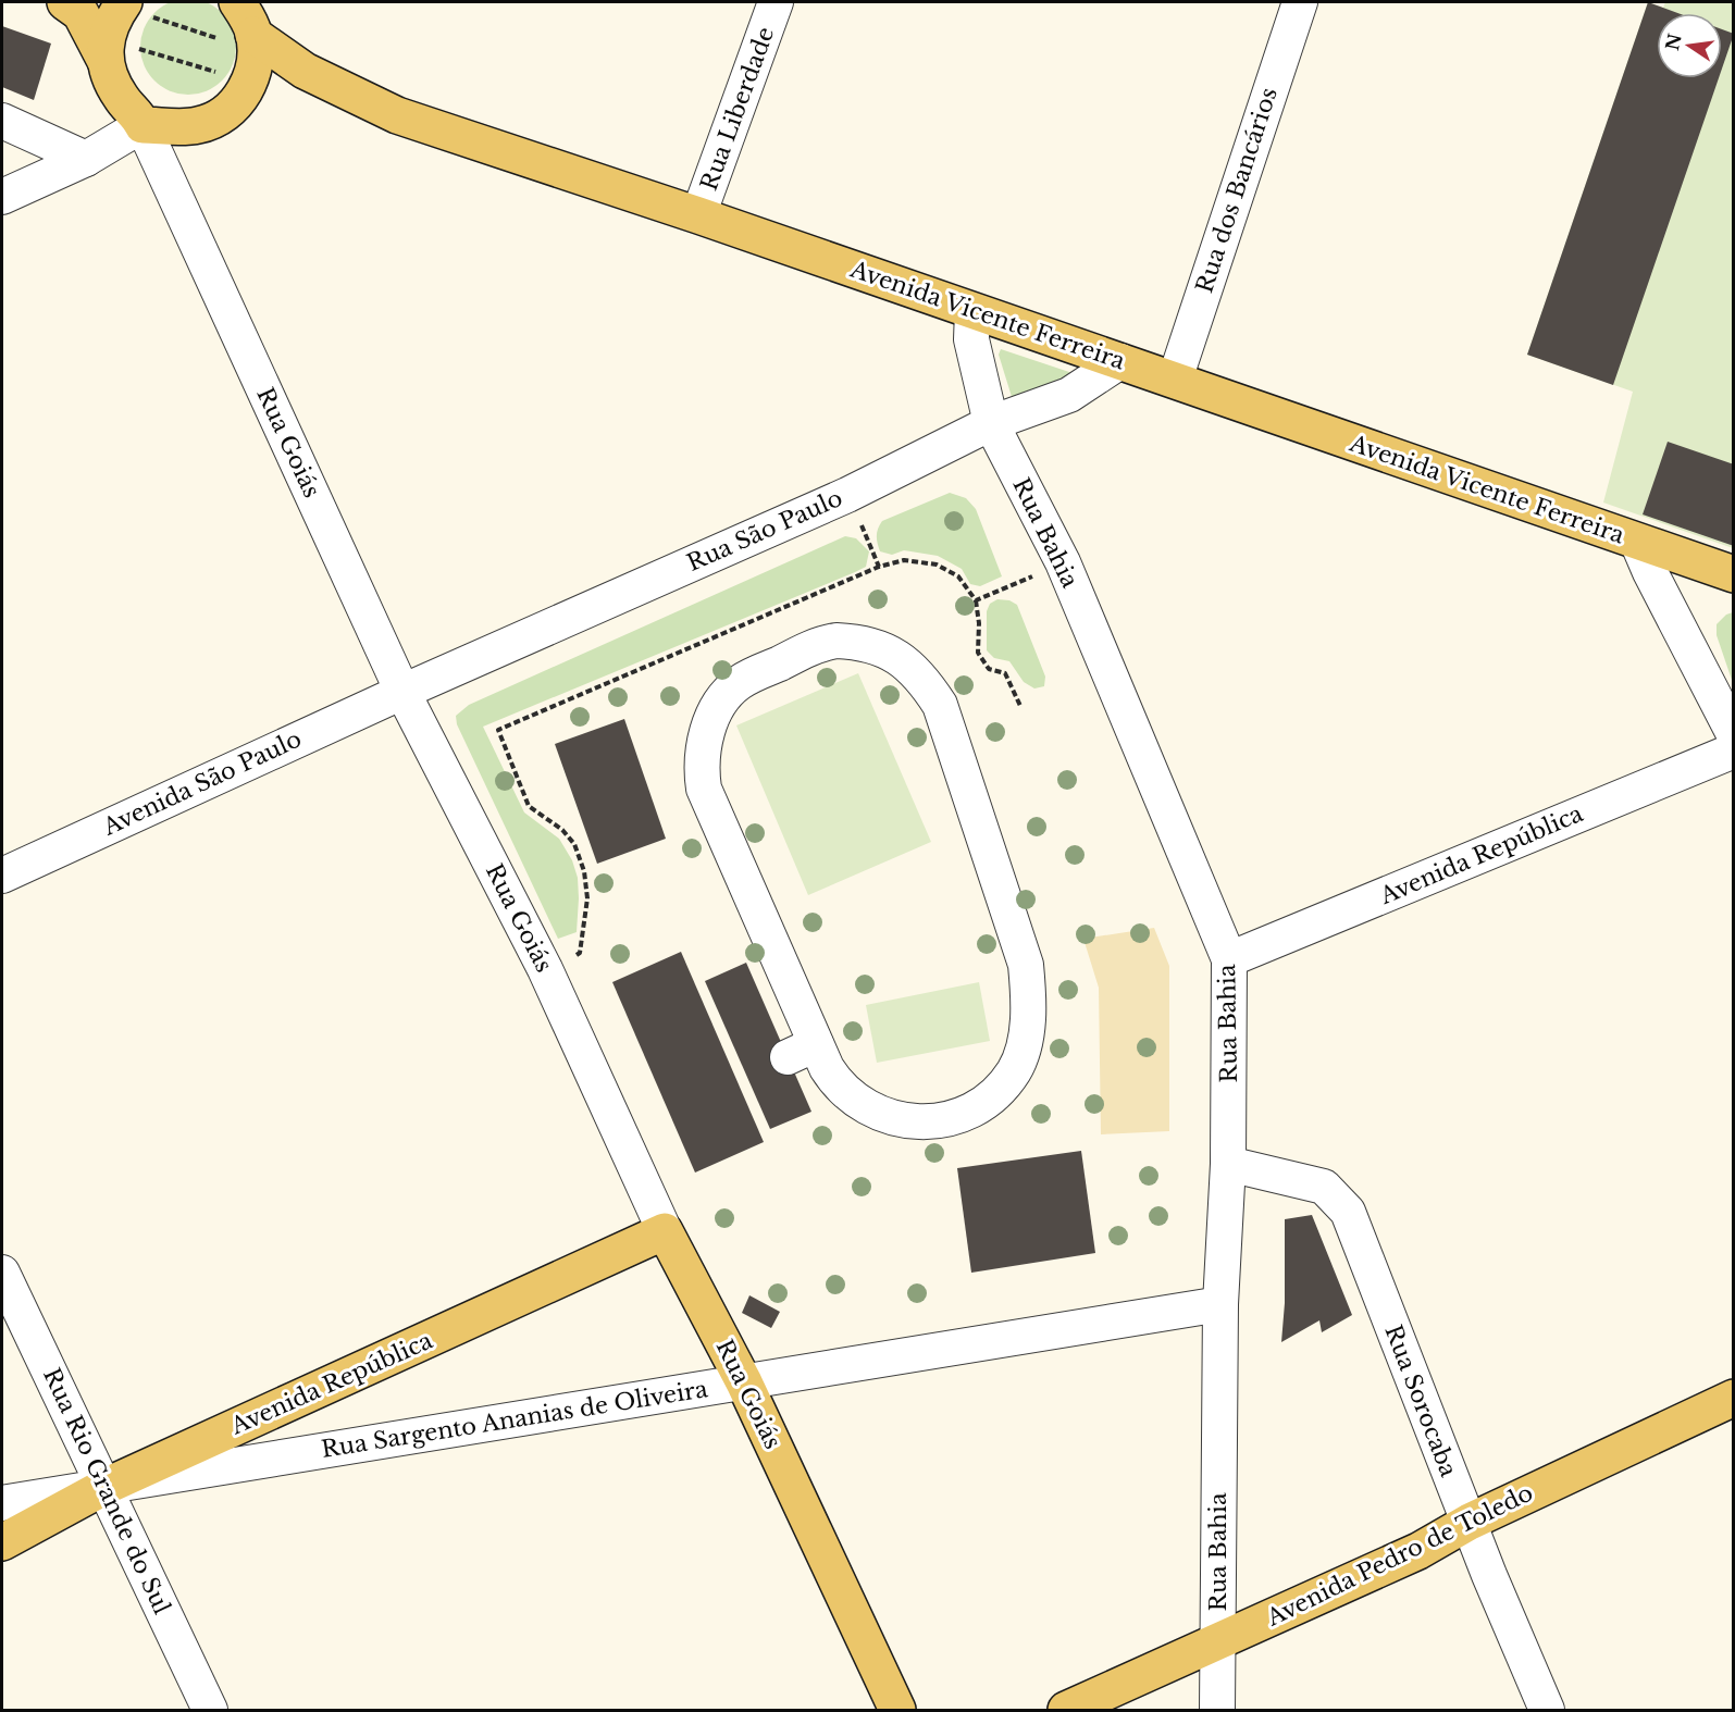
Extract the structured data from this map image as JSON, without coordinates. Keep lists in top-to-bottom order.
{
  "streets": {
    "main road": [
      "Avenida Vicente Ferreira",
      "Rua Goiás",
      "Avenida República",
      "Avenida Pedro de Toledo"
    ],
    "street": [
      "Rua Liberdade",
      "Rua dos Bancários",
      "Rua São Paulo",
      "Rua Bahia",
      "Avenida São Paulo",
      "Rua Sorocaba",
      "Rua Sargento Ananias de Oliveira",
      "Rua Rio Grande do Sul"
    ]
  },
  "crossings": [
    ["Rua Liberdade", "Avenida Vicente Ferreira"],
    ["Rua dos Bancários", "Avenida Vicente Ferreira"],
    ["Avenida Vicente Ferreira", "Rua São Paulo"],
    ["Avenida Vicente Ferreira", "Rua Bahia"],
    ["Rua Goiás", "Rua São Paulo"],
    ["Rua Goiás", "Avenida São Paulo"],
    ["Rua Goiás", "Avenida República"],
    ["Rua Goiás", "Rua Sargento Ananias de Oliveira"],
    ["Rua São Paulo", "Rua Bahia"],
    ["Rua São Paulo", "Avenida São Paulo"],
    ["Rua Bahia", "Avenida República"],
    ["Rua Bahia", "Rua Sorocaba"],
    ["Rua Bahia", "Rua Sargento Ananias de Oliveira"],
    ["Rua Bahia", "Avenida Pedro de Toledo"],
    ["Avenida República", "Rua Sargento Ananias de Oliveira"],
    ["Avenida República", "Rua Rio Grande do Sul"],
    ["Rua Sorocaba", "Avenida Pedro de Toledo"],
    ["Rua Sargento Ananias de Oliveira", "Rua Rio Grande do Sul"]
  ],
  "north": "left"
}
